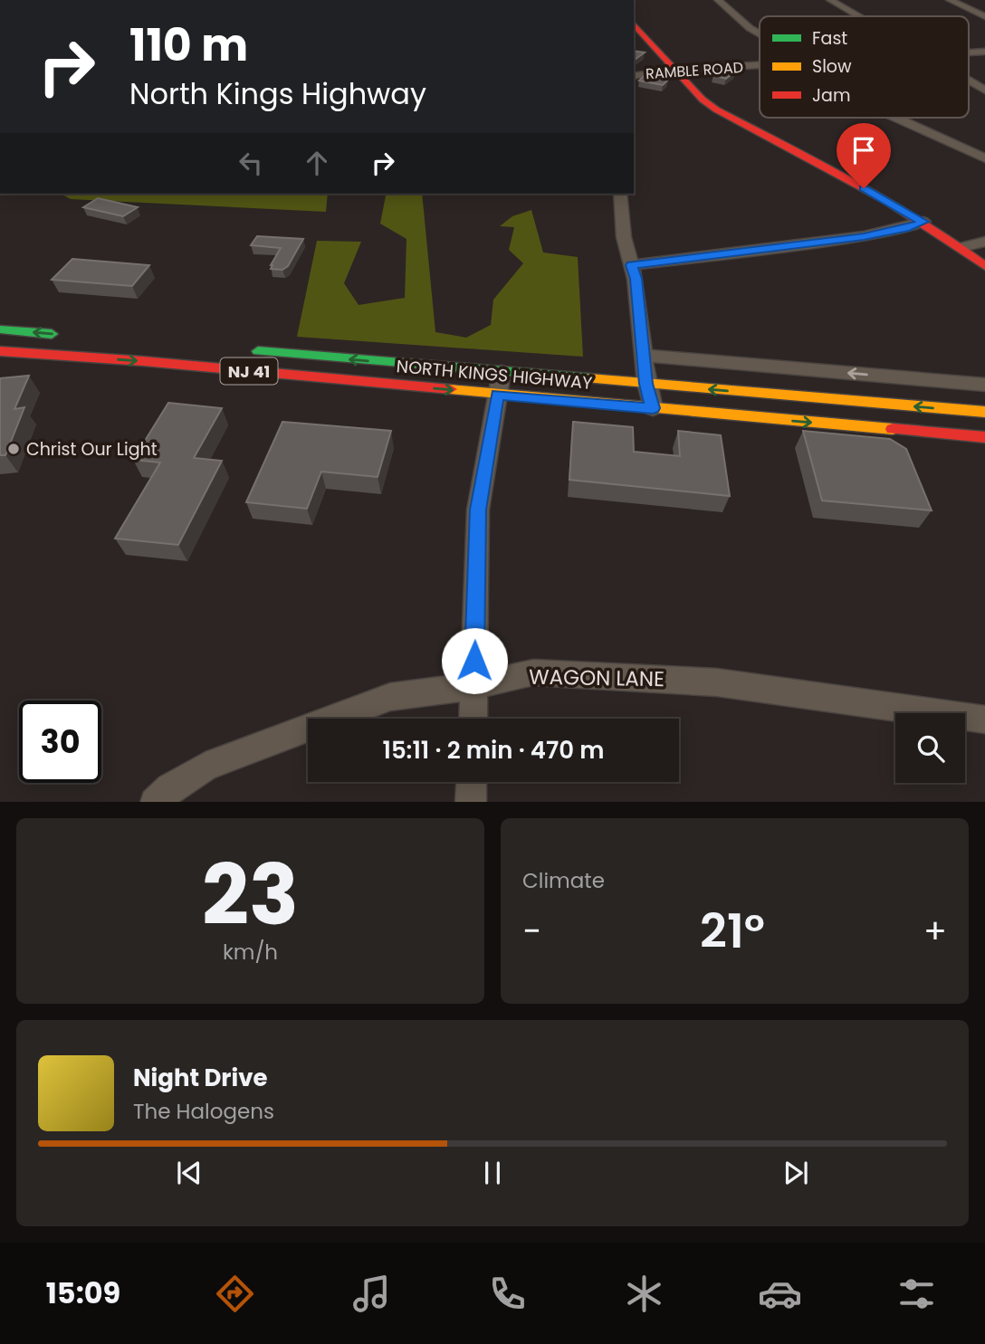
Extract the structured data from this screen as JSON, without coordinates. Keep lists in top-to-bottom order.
{
  "streets": {
    "main road": ["NJ 41", "NORTH KINGS HIGHWAY"],
    "street": ["RAMBLE ROAD", "WAGON LANE"]
  },
  "places": ["Christ Our Light"],
  "legend": ["Fast", "Slow", "Jam"],
  "page": {
    "turn": ["110 m", "North Kings Highway"],
    "limit": "30",
    "trip": "15:11 · 2 min · 470 m",
    "tile": [
      ["23", "km/h"],
      "Climate"
    ],
    "heat": ["−", "21°", "+"],
    "song": ["Night Drive", "The Halogens"],
    "tabs": "15:09"
  }
}
